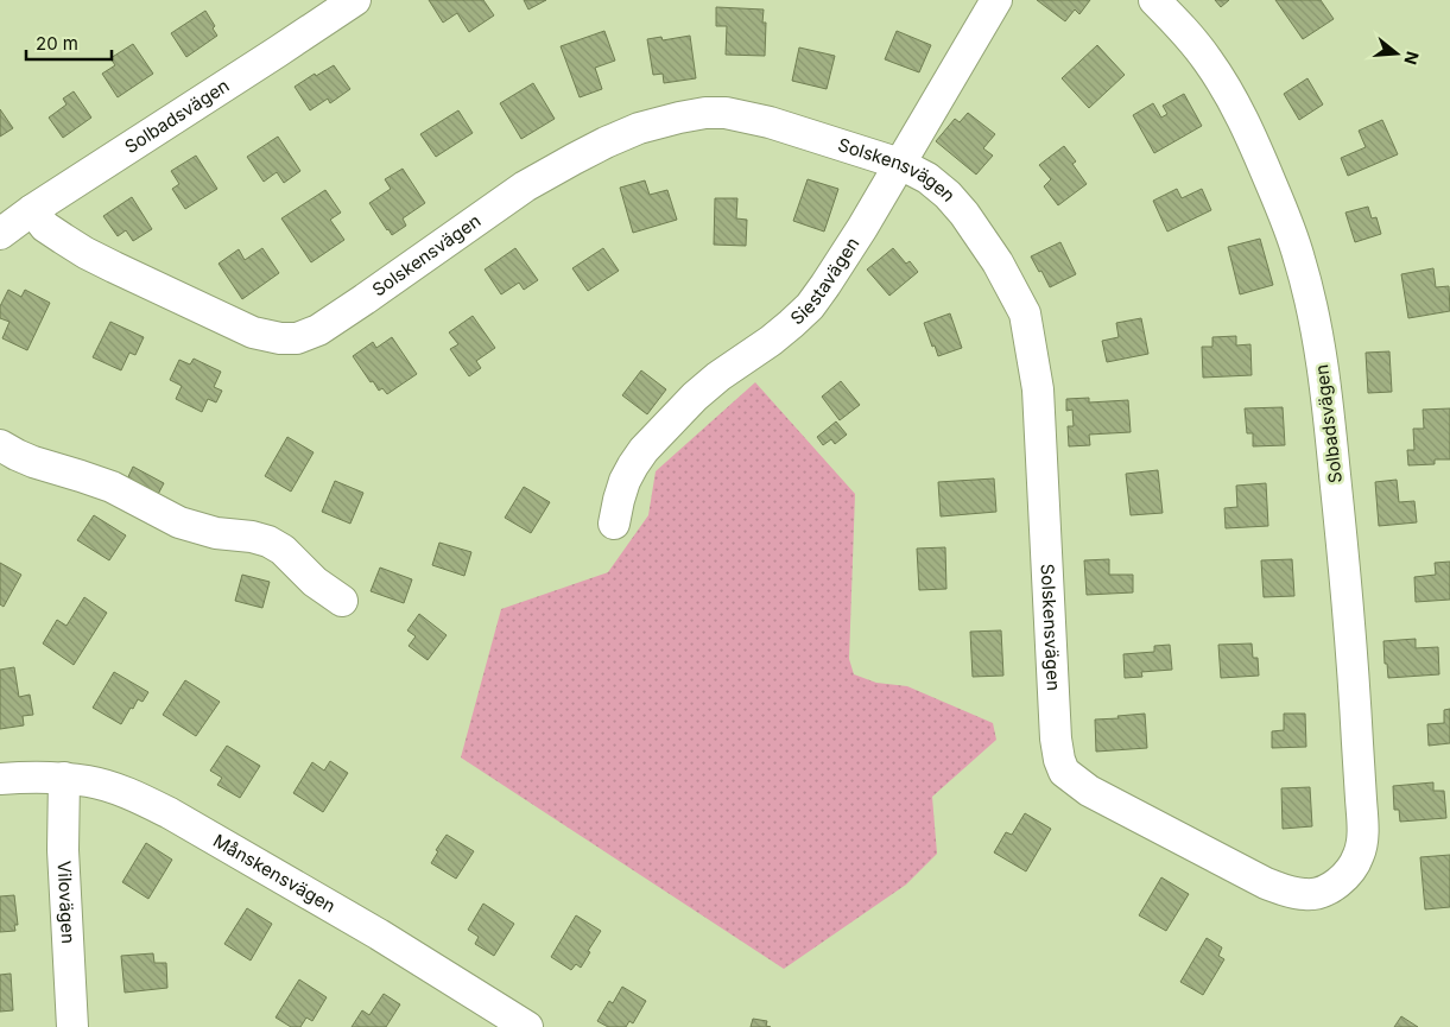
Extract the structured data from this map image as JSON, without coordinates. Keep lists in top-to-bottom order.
{
  "streets": {
    "street": [
      "Solbadsvägen",
      "Solskensvägen",
      "Siestavägen",
      "Månskensvägen",
      "Vilovägen"
    ]
  },
  "crossings": [
    ["Solbadsvägen", "Solskensvägen"],
    ["Solskensvägen", "Siestavägen"],
    ["Månskensvägen", "Vilovägen"]
  ],
  "scale_bar": "20 m",
  "north": "right"
}
